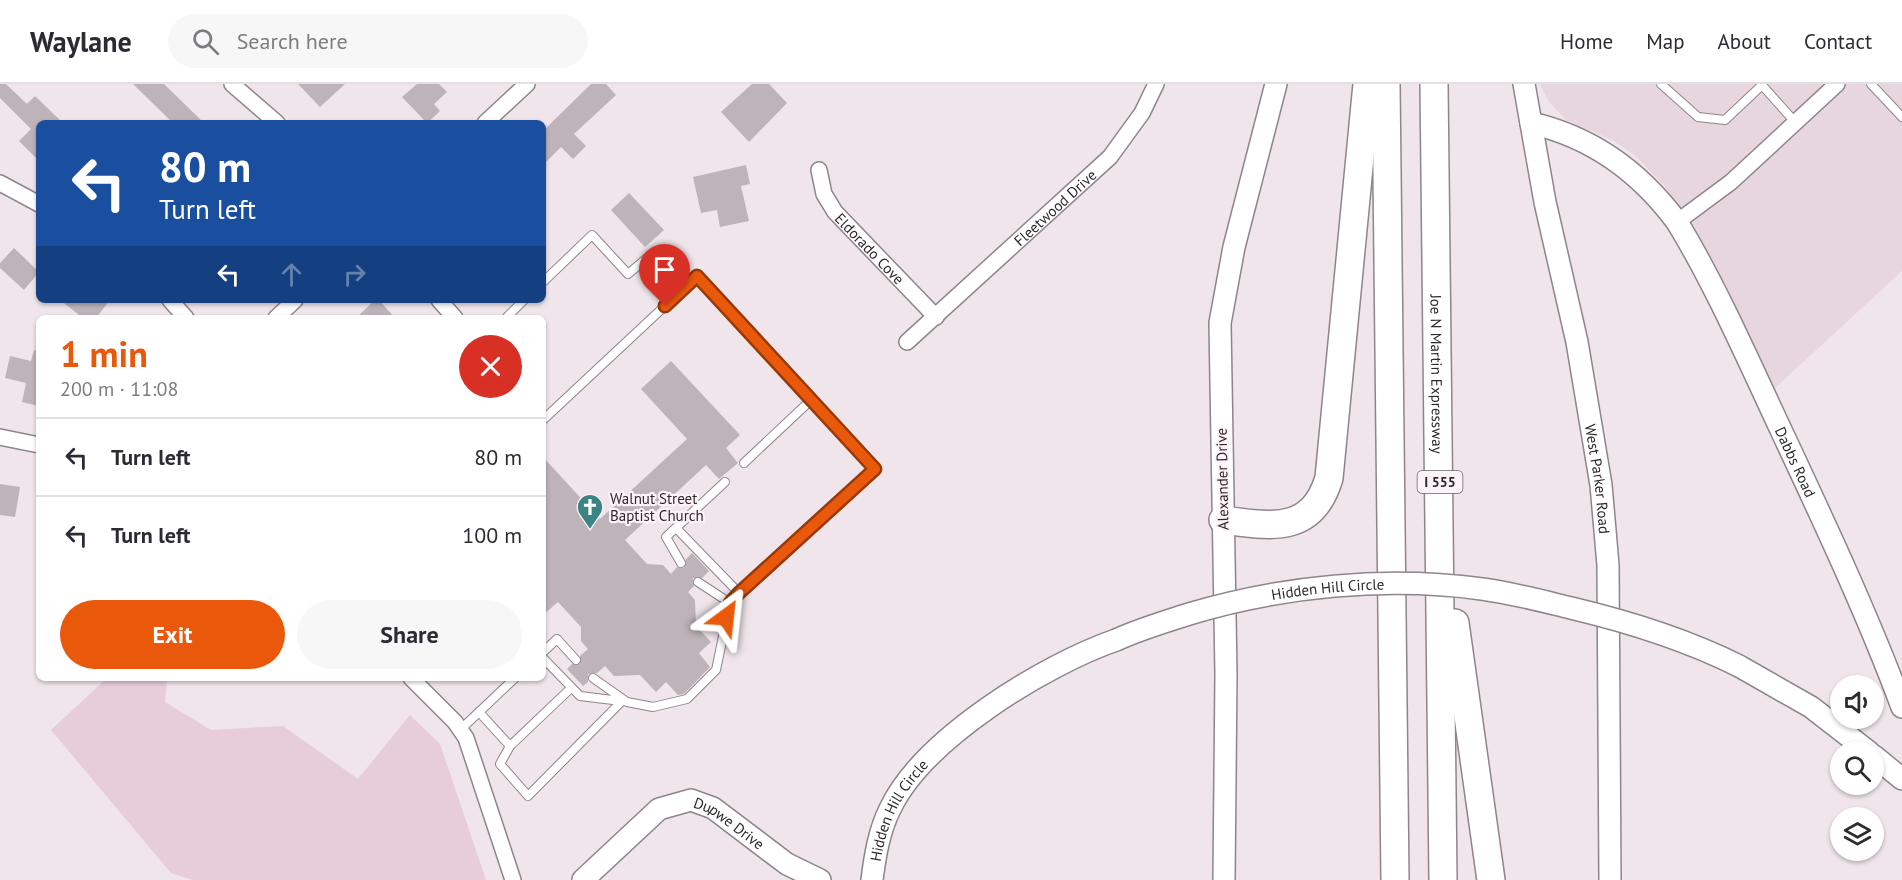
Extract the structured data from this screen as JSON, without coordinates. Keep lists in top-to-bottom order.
{
  "streets": {
    "highway": ["Joe N Martin Expressway", "I 555"],
    "street": [
      "Fleetwood Drive",
      "Eldorado Cove",
      "Dabbs Road",
      "Alexander Drive",
      "West Parker Road",
      "Hidden Hill Circle",
      "Dupwe Drive"
    ]
  },
  "crossings": [
    ["Fleetwood Drive", "Eldorado Cove"],
    ["Dabbs Road", "West Parker Road"]
  ],
  "places": {
    "church": ["Walnut Street Baptist Church"]
  },
  "page": {
    "header": "Waylane",
    "search": "Search here",
    "nav": [
      "Home",
      "Map",
      "About",
      "Contact"
    ],
    "turn": ["80 m", "Turn left"],
    "heading": ["1 min", "200 m · 11:08"],
    "list": [
      {
        "name": "Turn left",
        "value": "80 m"
      },
      {
        "name": "Turn left",
        "value": "100 m"
      }
    ],
    "buttons": ["Exit", "Share"]
  }
}
